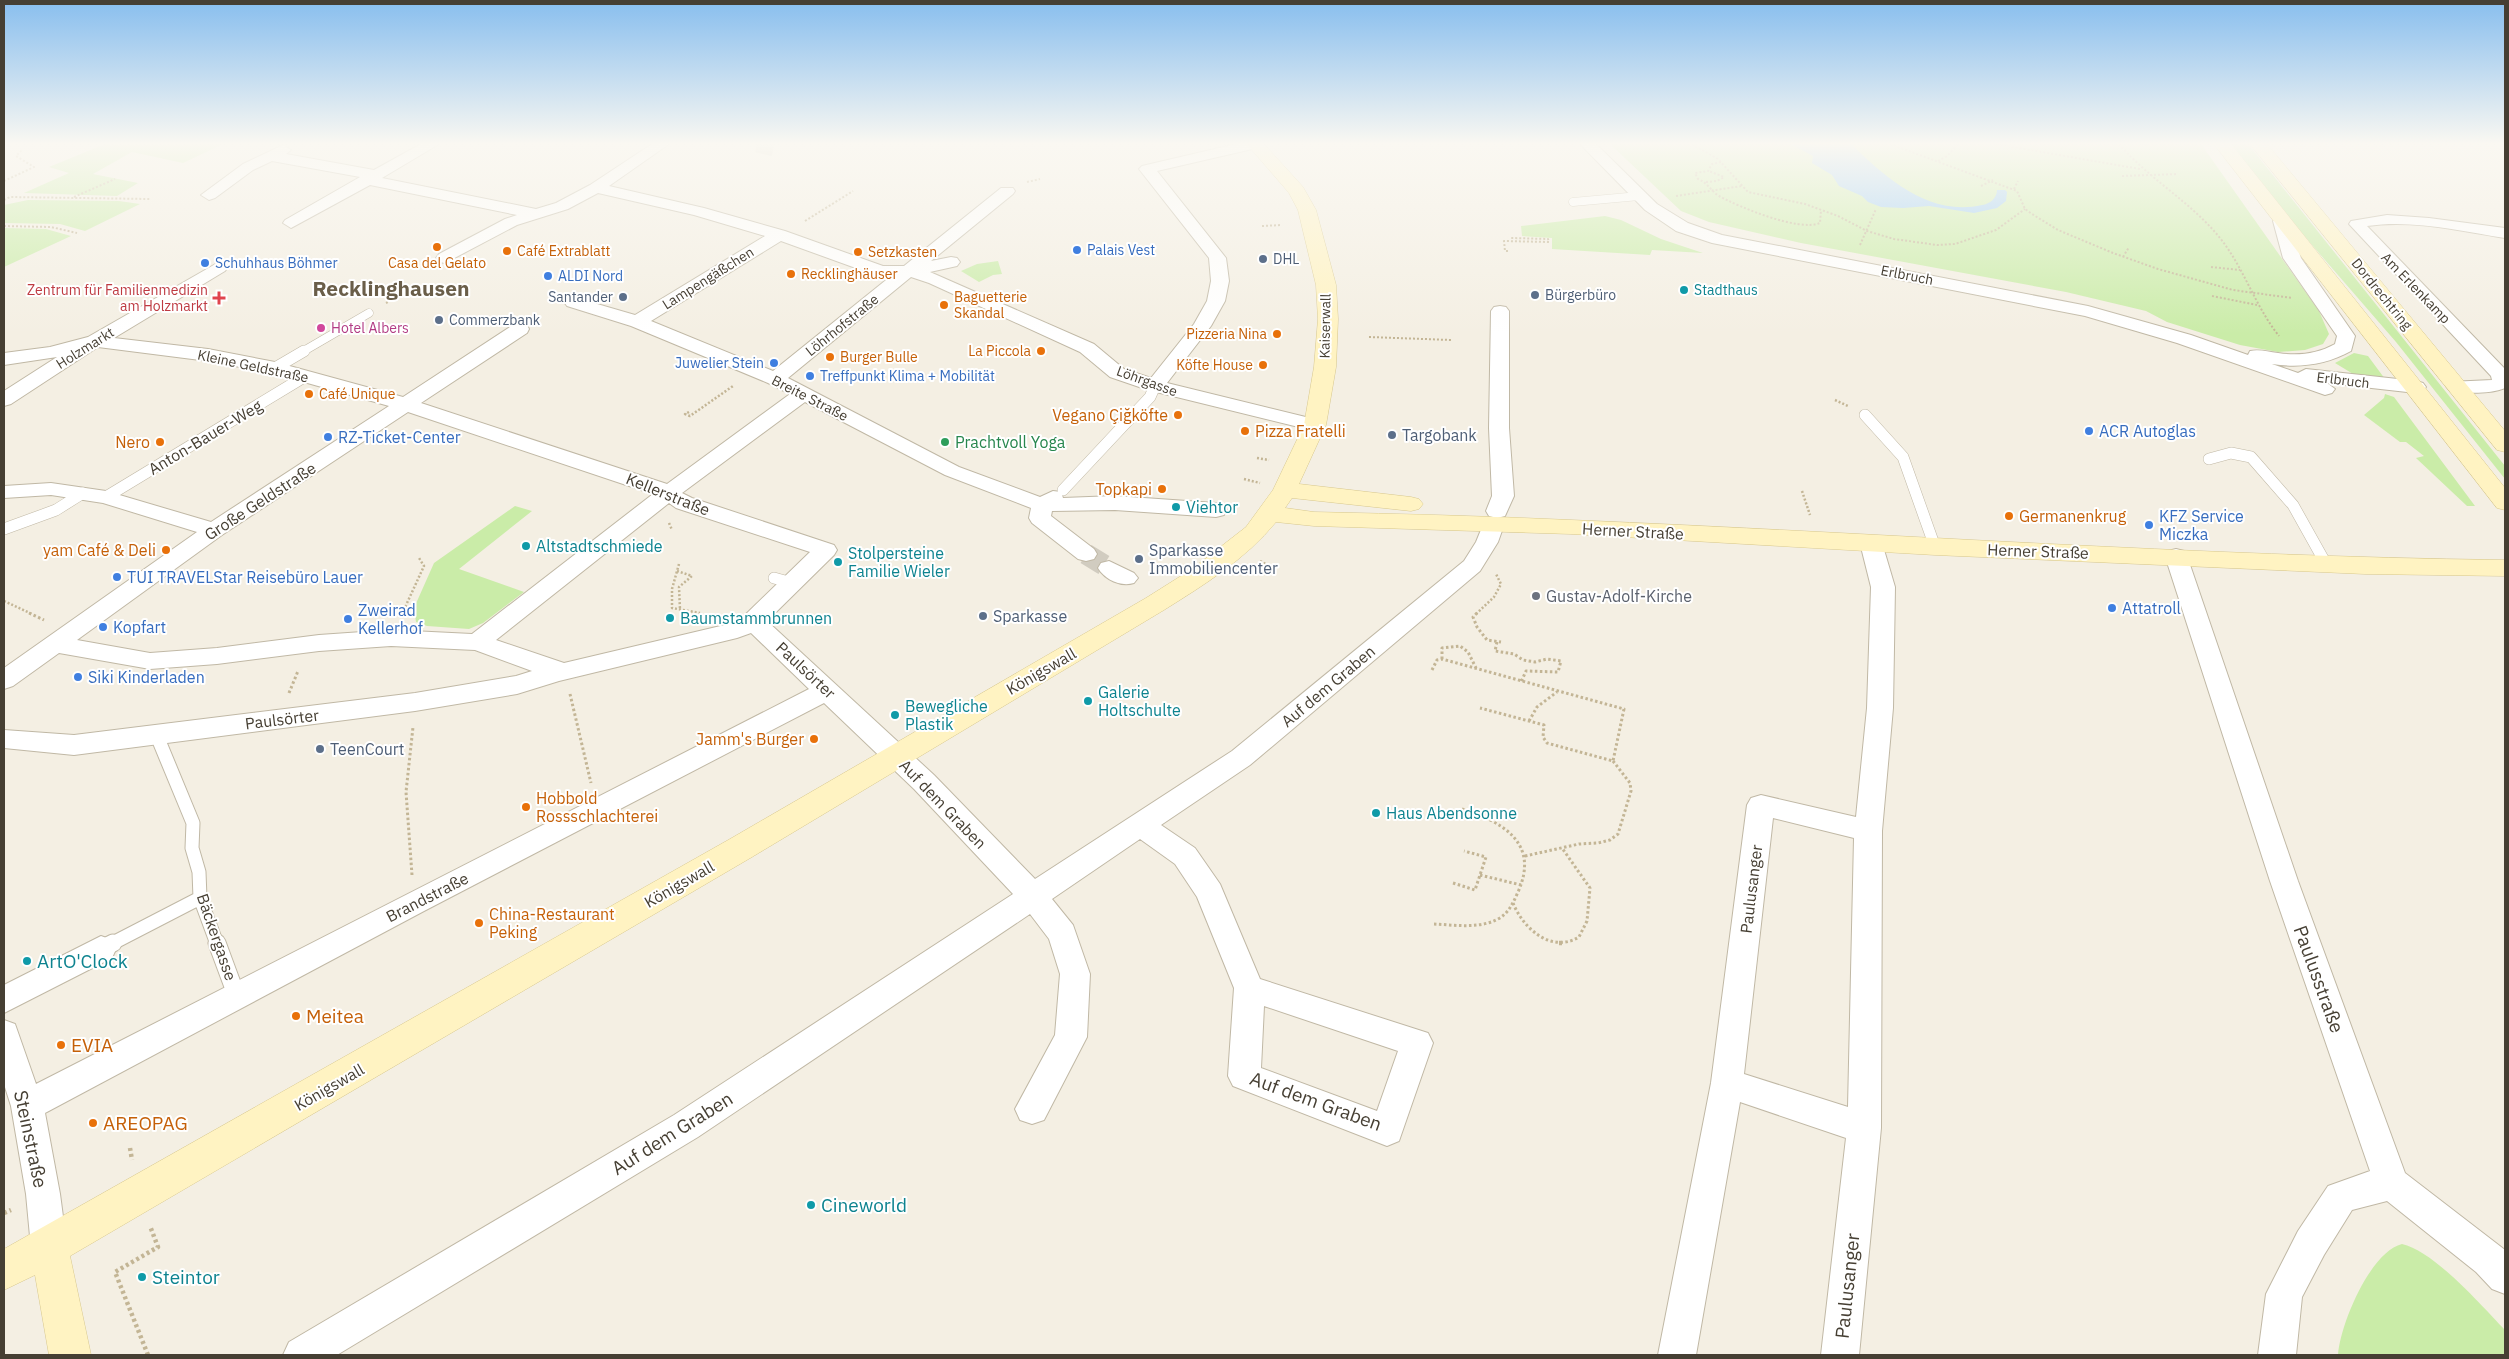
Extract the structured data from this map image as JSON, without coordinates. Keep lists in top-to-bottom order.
{
  "streets": {
    "main road": [
      "Dordrechtring",
      "Kaiserwall",
      "Herner Straße",
      "Königswall"
    ],
    "street": [
      "Erlbruch",
      "Lampengäßchen",
      "Am Erlenkamp",
      "Löhrhofstraße",
      "Holzmarkt",
      "Kleine Geldstraße",
      "Löhrgasse",
      "Breite Straße",
      "Kellerstraße",
      "Große Geldstraße",
      "Paulsörter",
      "Auf dem Graben",
      "Paulusanger",
      "Brandstraße",
      "Paulusstraße",
      "Steinstraße"
    ],
    "lane": ["Anton-Bauer-Weg", "Bäckergasse"]
  },
  "crossings": [
    ["Erlbruch", "Dordrechtring"],
    ["Lampengäßchen", "Breite Straße"],
    ["Am Erlenkamp", "Dordrechtring"],
    ["Löhrhofstraße", "Löhrgasse"],
    ["Löhrhofstraße", "Breite Straße"],
    ["Kaiserwall", "Löhrgasse"],
    ["Kaiserwall", "Herner Straße"],
    ["Kaiserwall", "Königswall"],
    ["Holzmarkt", "Kleine Geldstraße"],
    ["Kleine Geldstraße", "Anton-Bauer-Weg"],
    ["Kleine Geldstraße", "Kellerstraße"],
    ["Kleine Geldstraße", "Große Geldstraße"],
    ["Kellerstraße", "Große Geldstraße"],
    ["Kellerstraße", "Paulsörter"],
    ["Herner Straße", "Königswall"],
    ["Herner Straße", "Auf dem Graben"],
    ["Herner Straße", "Paulusanger"],
    ["Herner Straße", "Paulusstraße"],
    ["Paulsörter", "Königswall"],
    ["Paulsörter", "Auf dem Graben"],
    ["Paulsörter", "Brandstraße"],
    ["Paulsörter", "Bäckergasse"],
    ["Königswall", "Auf dem Graben"],
    ["Königswall", "Steinstraße"],
    ["Brandstraße", "Bäckergasse"],
    ["Brandstraße", "Steinstraße"]
  ],
  "districts": ["Recklinghausen"],
  "places": {
    "other": [
      "Casa del Gelato",
      "Palais Vest",
      "Café Extrablatt",
      "Setzkasten",
      "DHL",
      "Schuhhaus Böhmer",
      "Recklinghäuser",
      "ALDI Nord",
      "Stadthaus",
      "Bürgerbüro",
      "Santander",
      "Baguetterie Skandal",
      "Commerzbank",
      "Hotel Albers",
      "Pizzeria Nina",
      "La Piccola",
      "Burger Bulle",
      "Juwelier Stein",
      "Köfte House",
      "Treffpunkt Klima + Mobilität",
      "Café Unique",
      "Vegano Çiğköfte",
      "Pizza Fratelli",
      "ACR Autoglas",
      "Targobank",
      "RZ-Ticket-Center",
      "Nero",
      "Prachtvoll Yoga",
      "Topkapi",
      "Viehtor",
      "Germanenkrug",
      "KFZ Service Miczka",
      "Altstadtschmiede",
      "yam Café & Deli",
      "Sparkasse Immobiliencenter",
      "Stolpersteine Familie Wieler",
      "TUI TRAVELStar Reisebüro Lauer",
      "Gustav-Adolf-Kirche",
      "Attatroll",
      "Sparkasse",
      "Baumstammbrunnen",
      "Zweirad Kellerhof",
      "Kopfart",
      "Siki Kinderladen",
      "Galerie Holtschulte",
      "Bewegliche Plastik",
      "Jamm's Burger",
      "TeenCourt",
      "Hobbold Rossschlachterei",
      "Haus Abendsonne",
      "China-Restaurant Peking",
      "ArtO'Clock",
      "Meitea",
      "EVIA",
      "AREOPAG",
      "Cineworld",
      "Steintor"
    ],
    "health": ["Zentrum für Familienmedizin am Holzmarkt"]
  }
}
